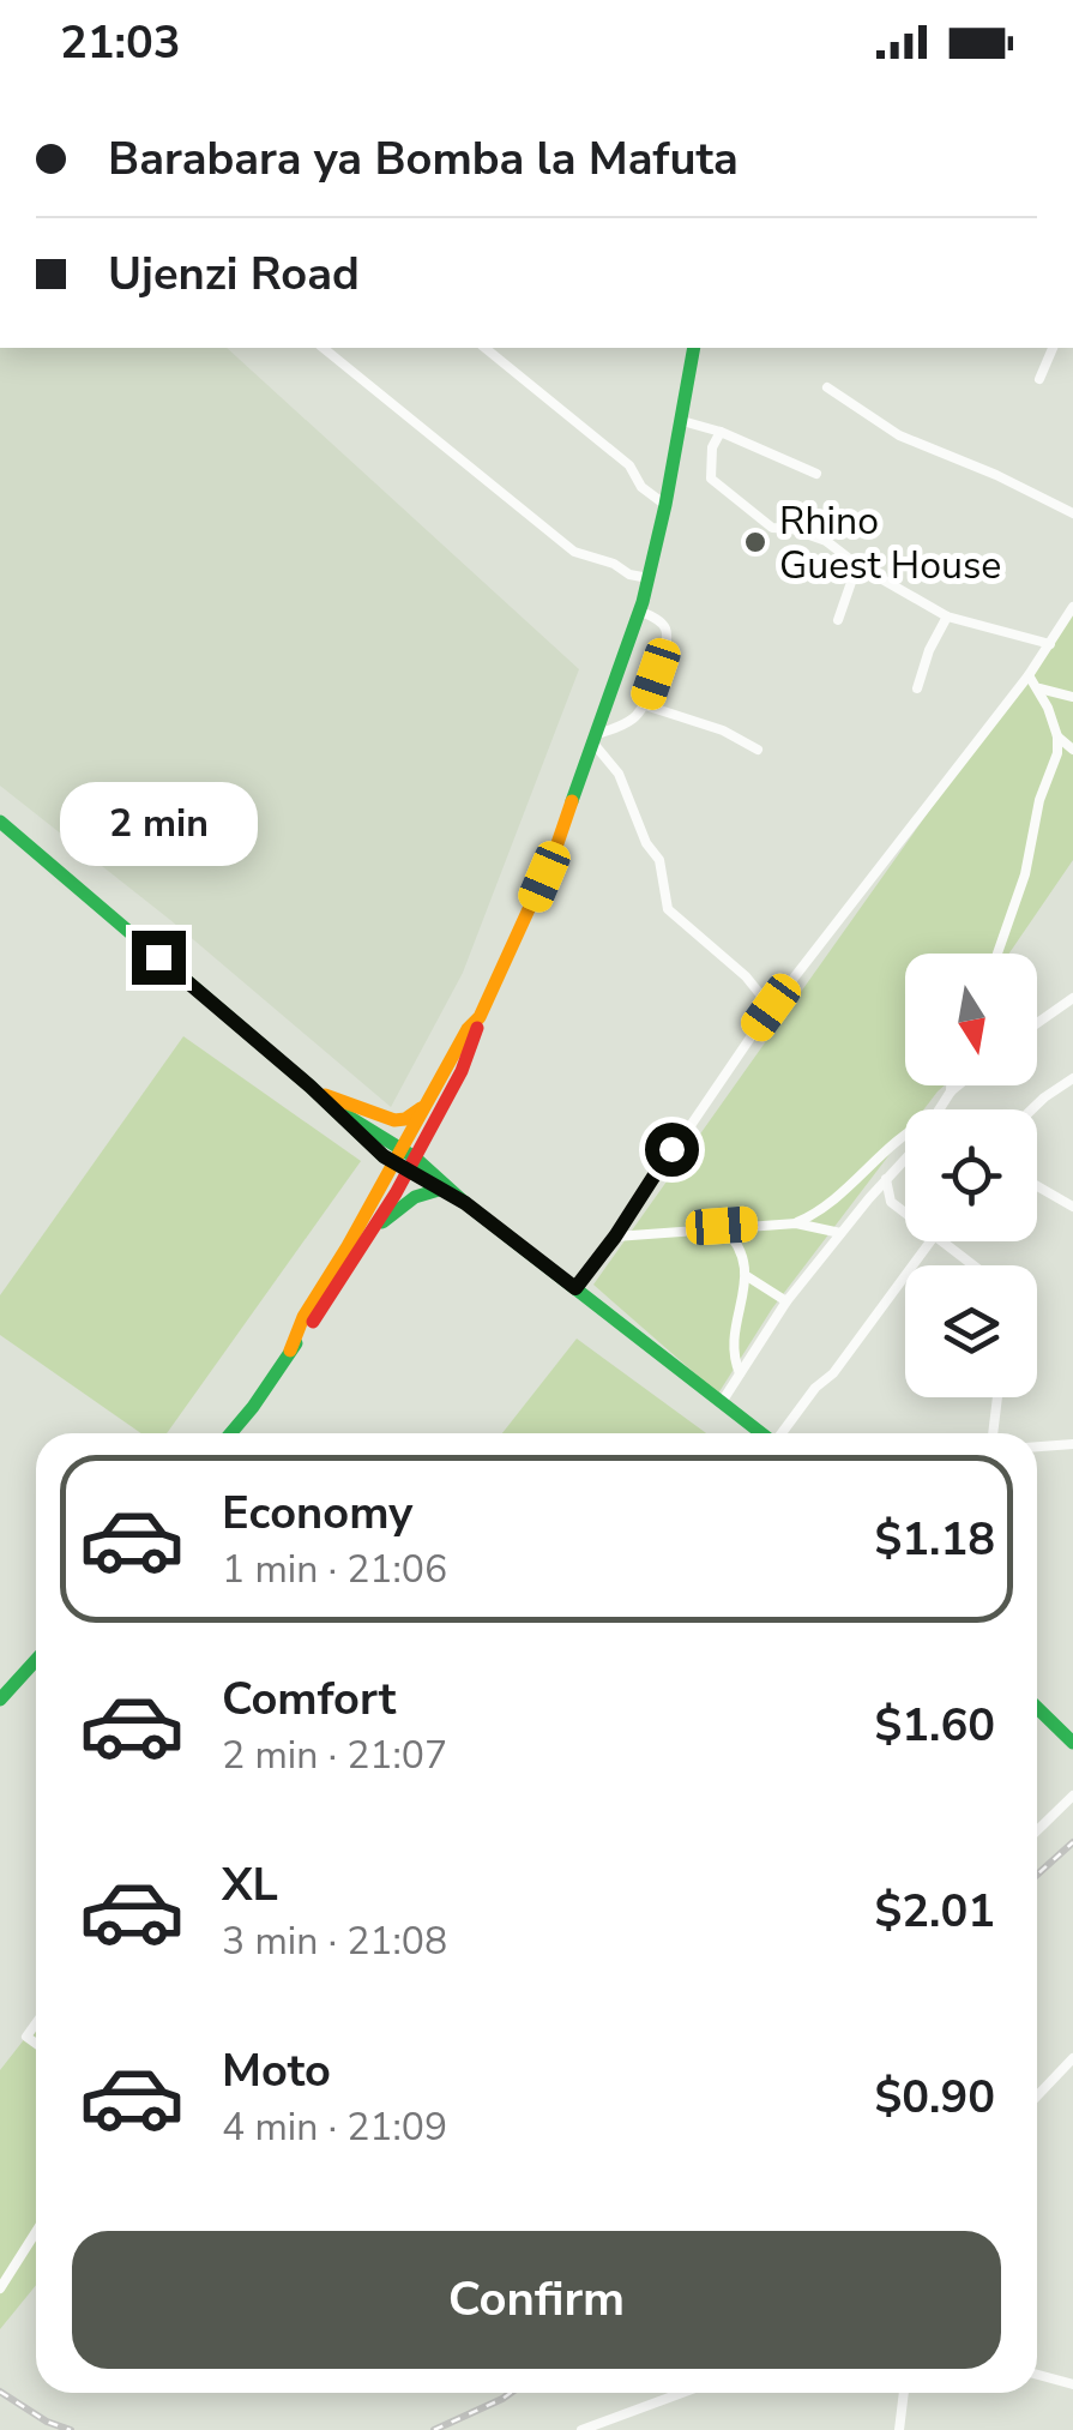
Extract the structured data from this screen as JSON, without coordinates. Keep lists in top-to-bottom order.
{
  "places": ["Rhino Guest House"],
  "north": "bottom",
  "page": {
    "status": "21:03",
    "banner": ["Barabara ya Bomba la Mafuta", "Ujenzi Road"],
    "bubble": "2 min",
    "list": [
      {
        "name": "Economy",
        "note": "1 min · 21:06",
        "value": "$1.18"
      },
      {
        "name": "Comfort",
        "note": "2 min · 21:07",
        "value": "$1.60"
      },
      {
        "name": "XL",
        "note": "3 min · 21:08",
        "value": "$2.01"
      },
      {
        "name": "Moto",
        "note": "4 min · 21:09",
        "value": "$0.90"
      }
    ],
    "buttons": "Confirm"
  }
}
